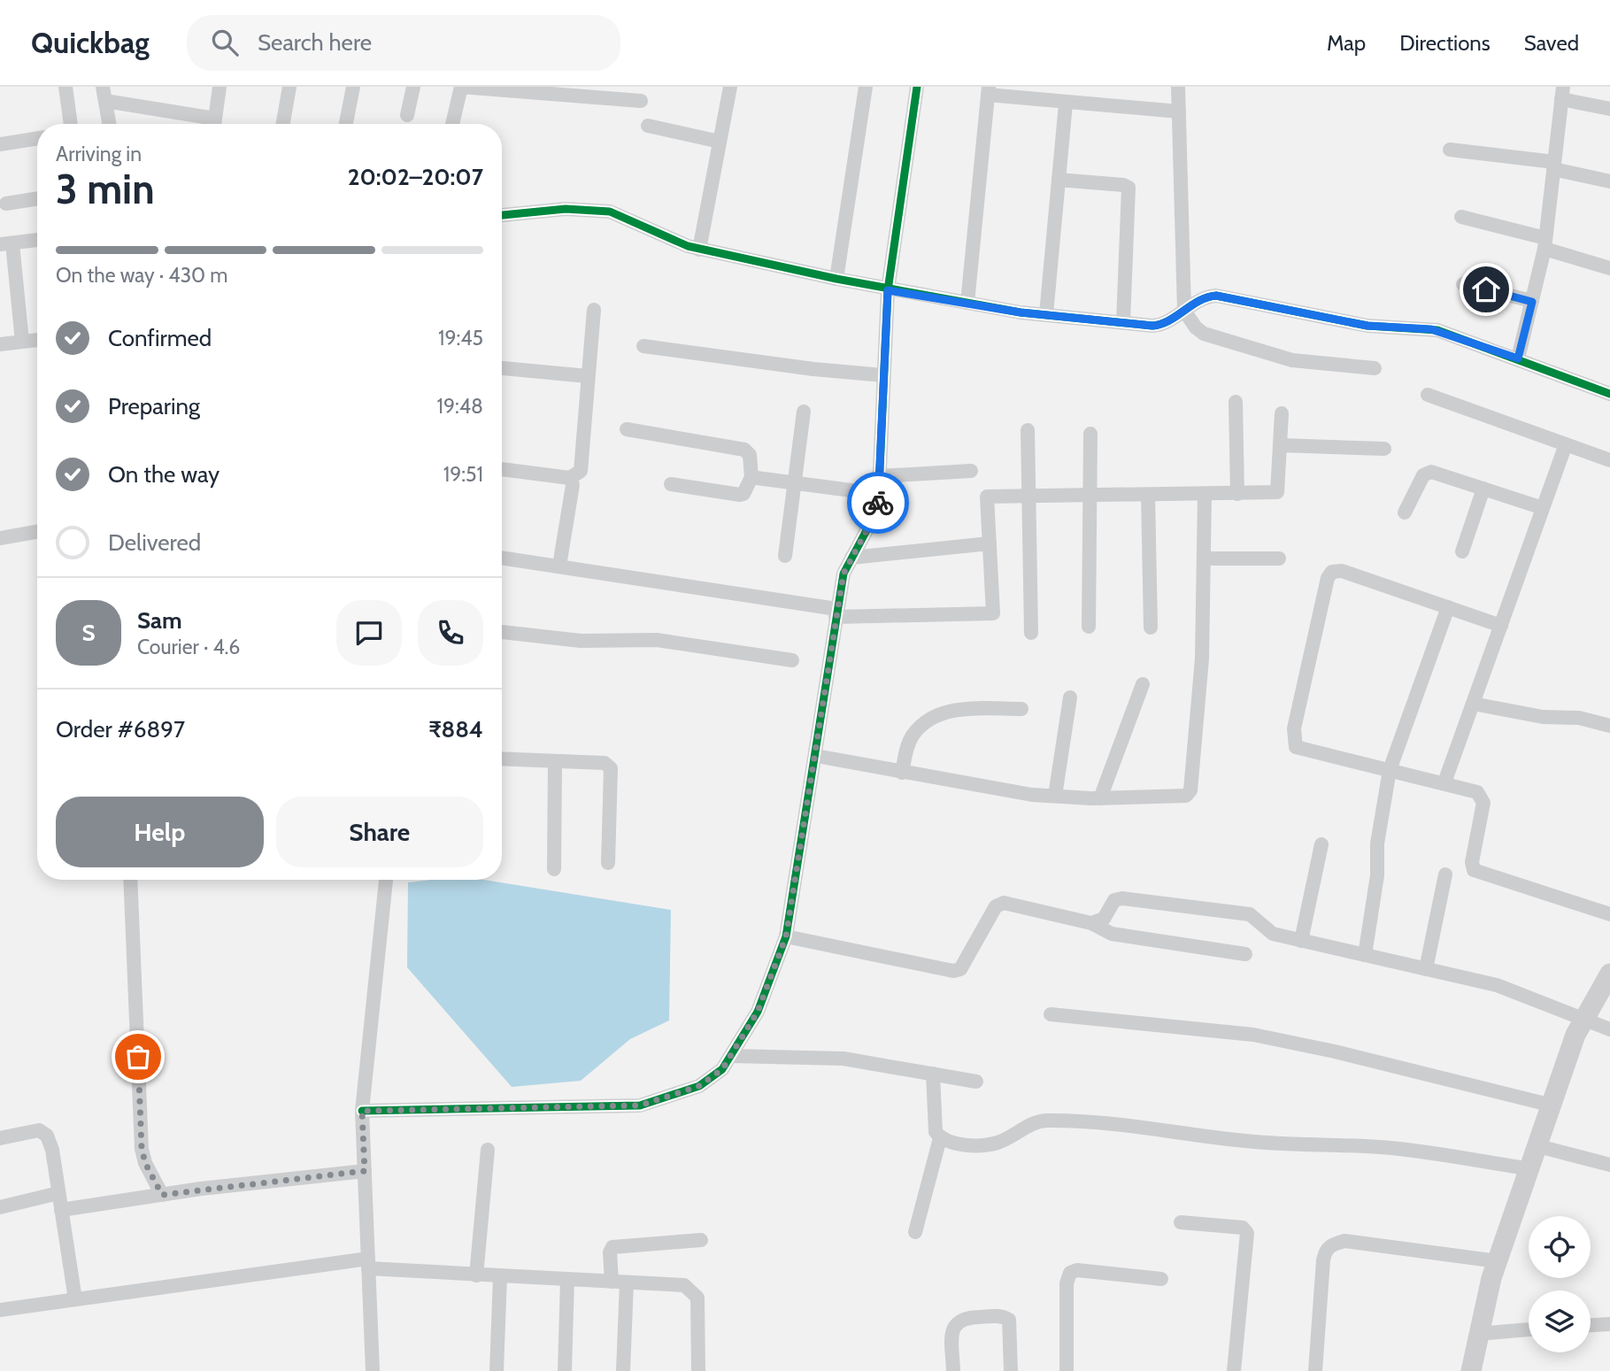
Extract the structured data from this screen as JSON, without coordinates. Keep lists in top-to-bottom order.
{
  "page": {
    "header": "Quickbag",
    "search": "Search here",
    "nav": ["Map", "Directions", "Saved"],
    "heading": ["3 min", "Arriving in", "20:02–20:07"],
    "panel": [
      "Sam",
      "Courier · 4.6",
      "Order #6897",
      "₹884"
    ],
    "bar": "On the way · 430 m",
    "list": [
      ["Confirmed", "19:45"],
      ["Preparing", "19:48"],
      ["On the way", "19:51"],
      "Delivered"
    ],
    "round": "S",
    "buttons": ["Help", "Share"]
  }
}
